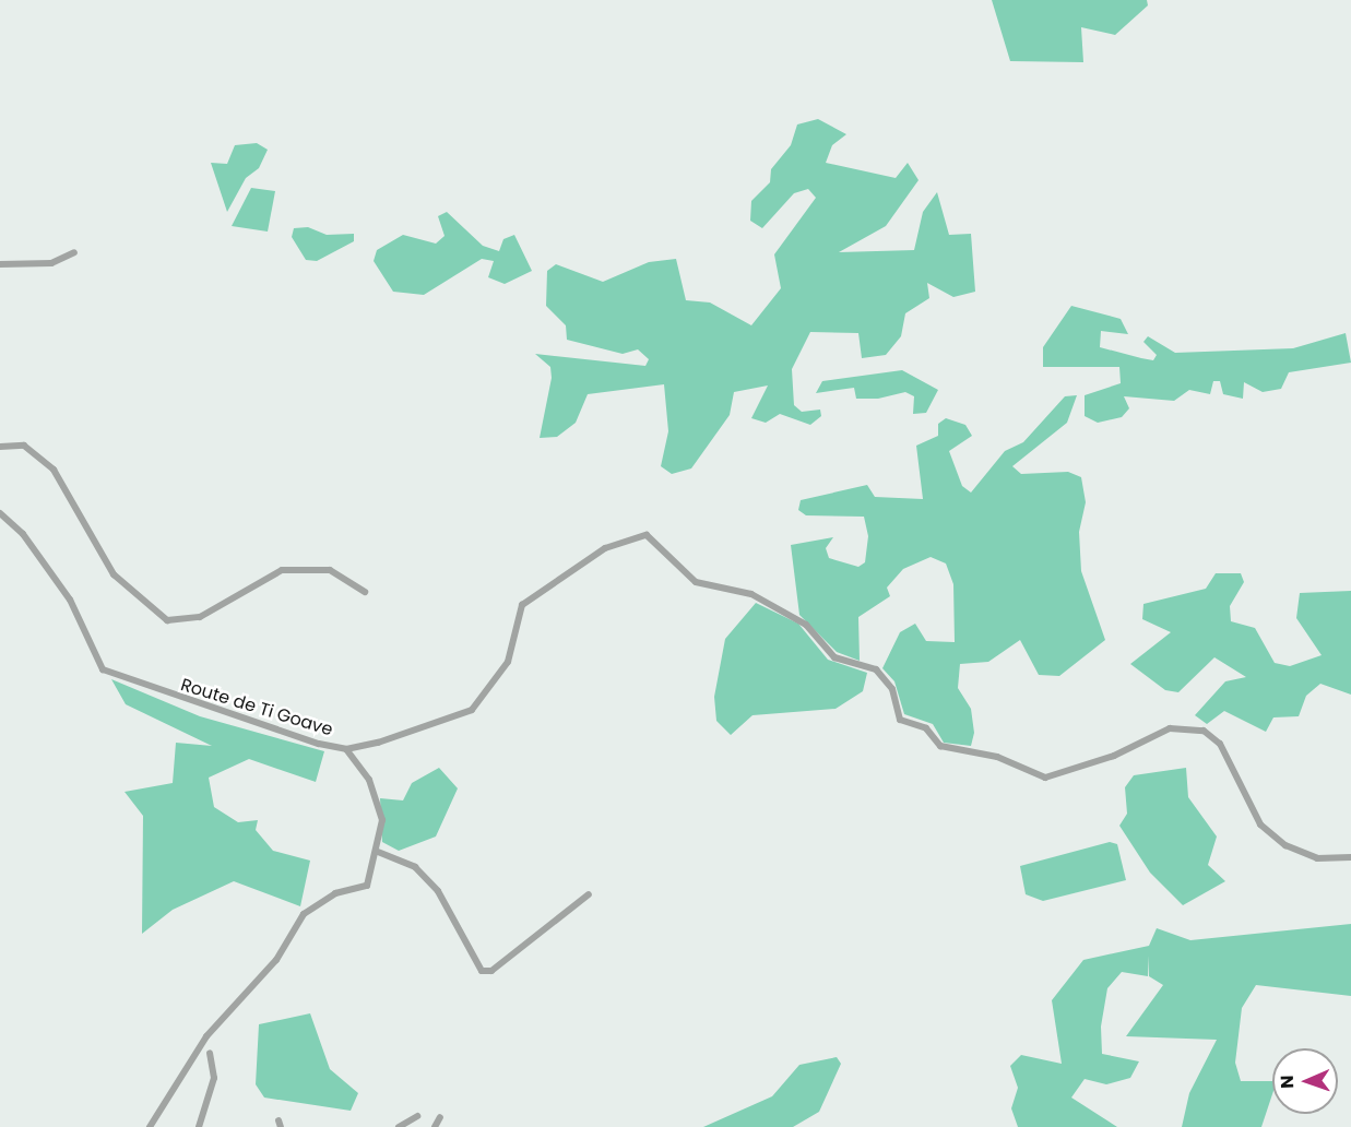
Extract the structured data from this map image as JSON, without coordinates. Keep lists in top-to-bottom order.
{
  "streets": {
    "street": ["Route de Ti Goave"]
  },
  "north": "left"
}
